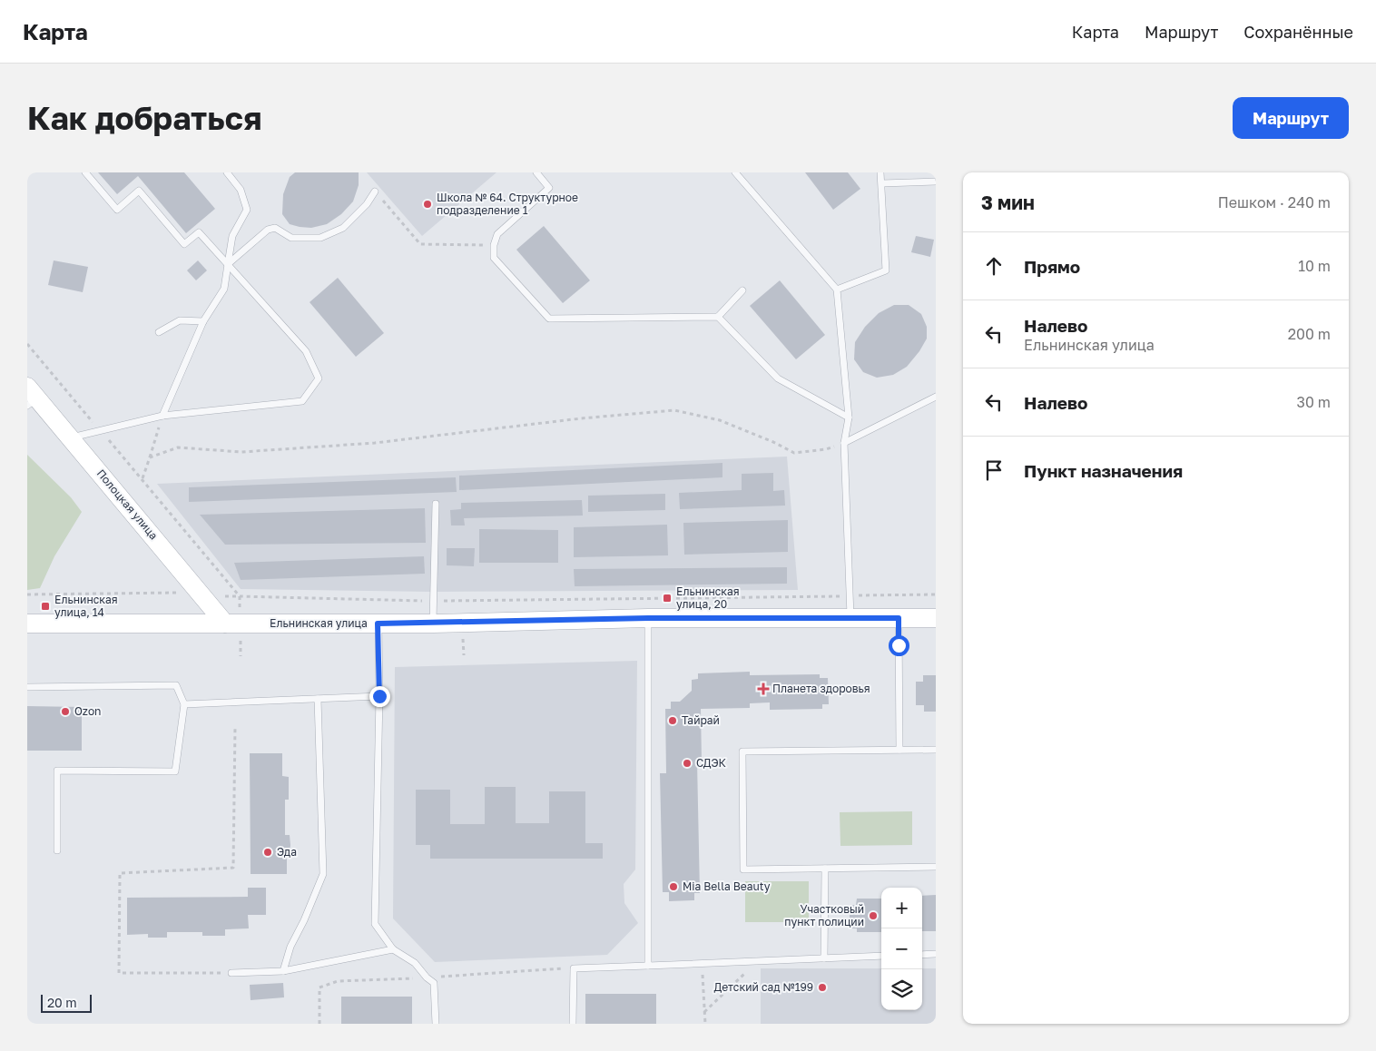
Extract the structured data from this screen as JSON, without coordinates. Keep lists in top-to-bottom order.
{
  "streets": {
    "street": ["Полоцкая улица", "Ельнинская улица"]
  },
  "crossings": [
    ["Полоцкая улица", "Ельнинская улица"]
  ],
  "places": {
    "other": [
      "Школа № 64. Структурное подразделение 1",
      "Ozon",
      "Тайрай",
      "СДЭК",
      "Эда",
      "Mia Bella Beauty",
      "Участковый пункт полиции",
      "Детский сад №199"
    ],
    "transit": ["Ельнинская улица, 20", "Ельнинская улица, 14"],
    "health": ["Планета здоровья"]
  },
  "scale_bar": "20 m",
  "page": {
    "header": "Карта",
    "nav": ["Карта", "Маршрут", "Сохранённые"],
    "buttons": "Маршрут",
    "title": "Как добраться",
    "heading": ["3 мин", "Пешком · 240 m"],
    "list": [
      ["Прямо", "10 m"],
      ["Налево", "Ельнинская улица", "200 m"],
      ["Налево", "30 m"],
      "Пункт назначения"
    ],
    "map_buttons": ["+", "−"],
    "scale": "20 m"
  }
}
